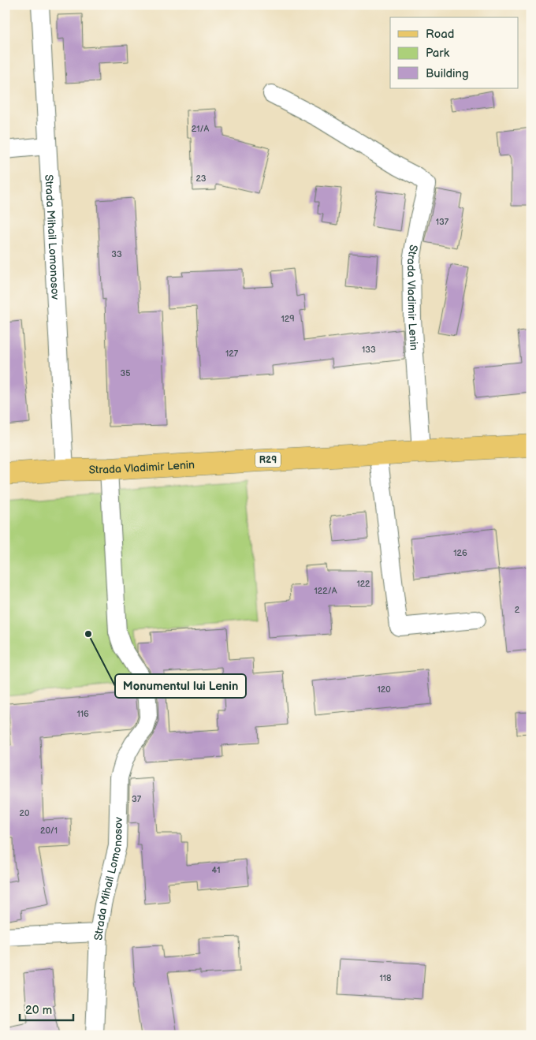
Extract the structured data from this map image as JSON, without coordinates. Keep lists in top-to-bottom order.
{
  "streets": {
    "main road": ["Strada Vladimir Lenin", "R29"],
    "street": ["Strada Mihail Lomonosov"]
  },
  "crossings": [
    ["Strada Mihail Lomonosov", "Strada Vladimir Lenin"]
  ],
  "places": ["Monumentul lui Lenin"],
  "house_numbers": [
    "21/A",
    "23",
    "137",
    "33",
    "129",
    "133",
    "127",
    "35",
    "126",
    "122",
    "122/A",
    "2",
    "120",
    "116",
    "37",
    "20",
    "20/1",
    "41",
    "118"
  ],
  "legend": ["Road", "Park", "Building"],
  "scale_bar": "20 m"
}
